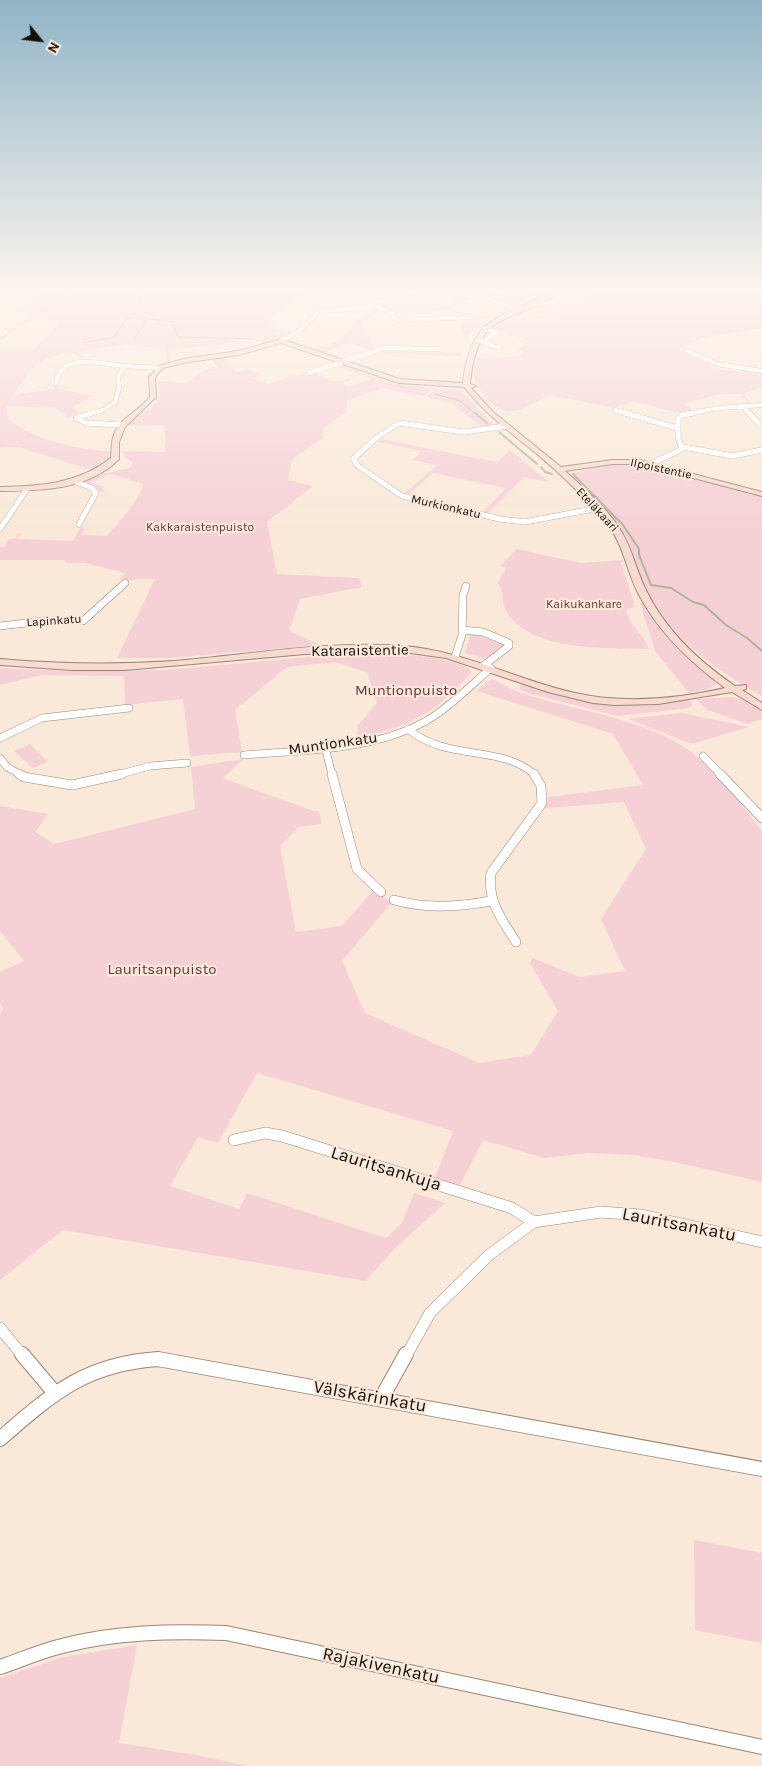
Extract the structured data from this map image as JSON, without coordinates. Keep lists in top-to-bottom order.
{
  "streets": {
    "street": [
      "Ilpoistentie",
      "Murkionkatu",
      "Eteläkaari",
      "Lapinkatu",
      "Kataraistentie",
      "Muntionkatu",
      "Lauritsankuja",
      "Lauritsankatu",
      "Välskärinkatu",
      "Rajakivenkatu"
    ]
  },
  "crossings": [
    ["Ilpoistentie", "Eteläkaari"],
    ["Murkionkatu", "Eteläkaari"],
    ["Eteläkaari", "Kataraistentie"],
    ["Kataraistentie", "Muntionkatu"],
    ["Lauritsankuja", "Lauritsankatu"],
    ["Lauritsankatu", "Välskärinkatu"]
  ],
  "parks": [
    "Kakkaraistenpuisto",
    "Kaikukankare",
    "Muntionpuisto",
    "Lauritsanpuisto"
  ],
  "north": "bottom right"
}
